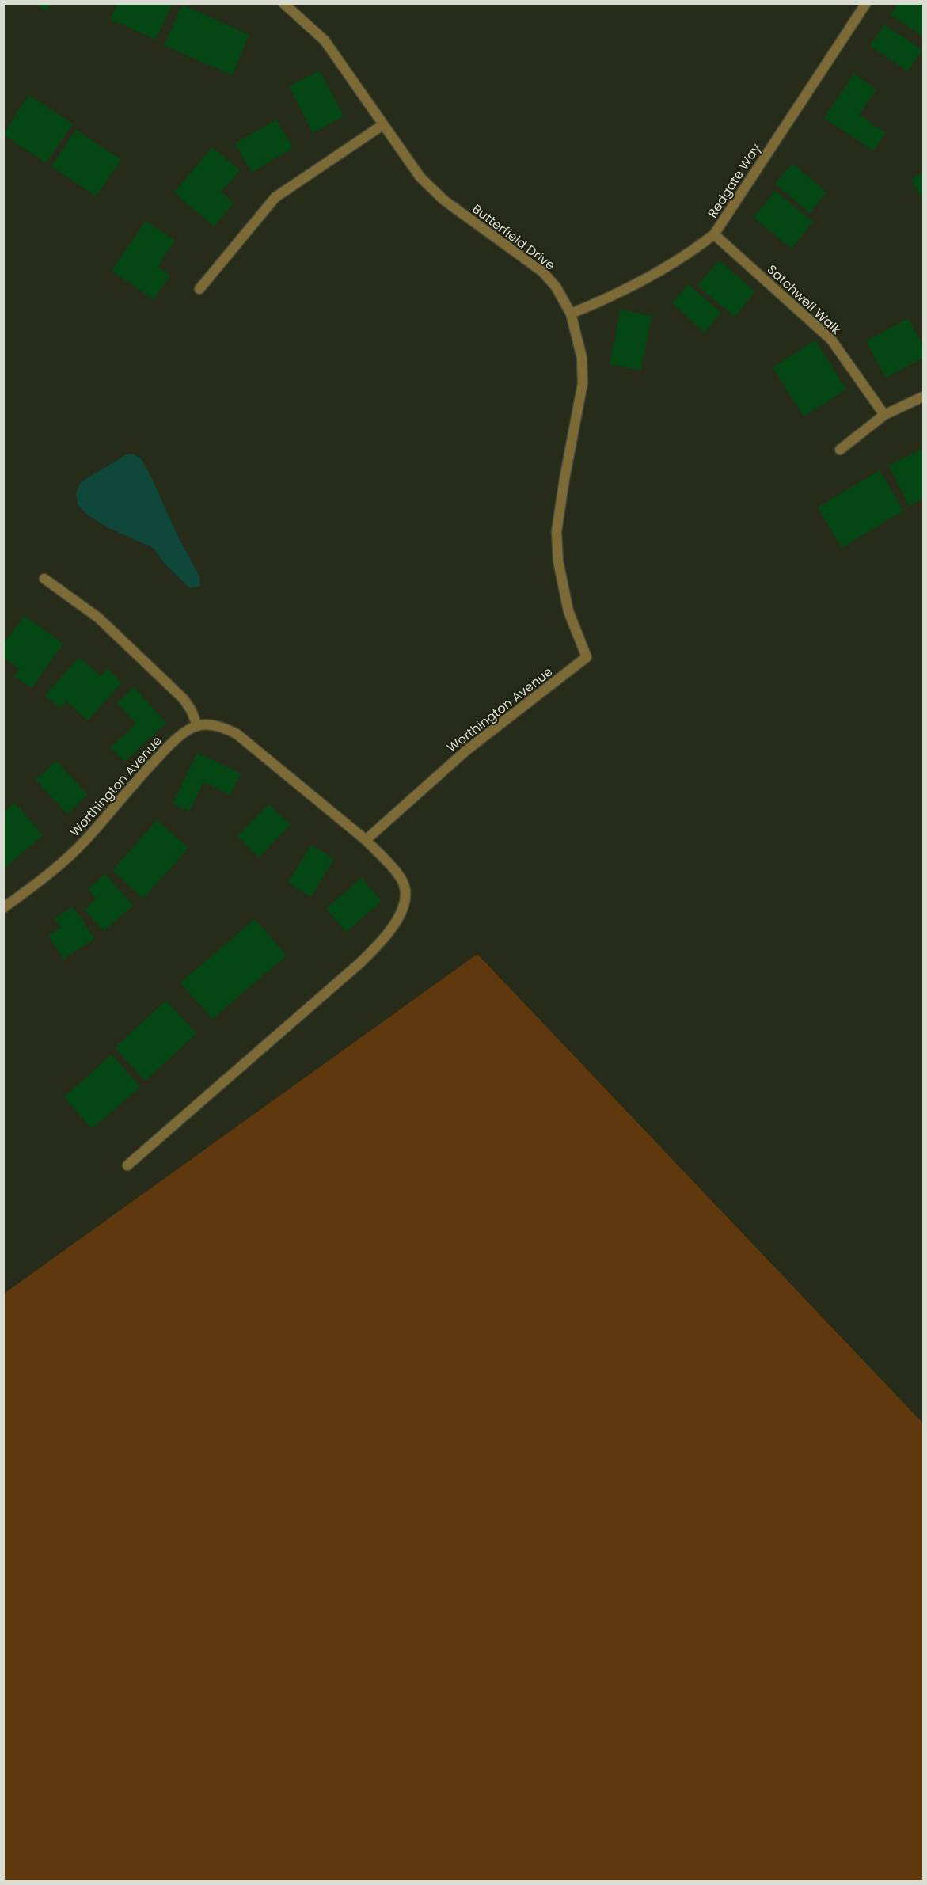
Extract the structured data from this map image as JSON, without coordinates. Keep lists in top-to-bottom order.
{
  "streets": {
    "street": [
      "Redgate Way",
      "Butterfield Drive",
      "Satchwell Walk",
      "Worthington Avenue"
    ]
  },
  "crossings": [
    ["Redgate Way", "Butterfield Drive"],
    ["Redgate Way", "Satchwell Walk"],
    ["Butterfield Drive", "Worthington Avenue"]
  ]
}
